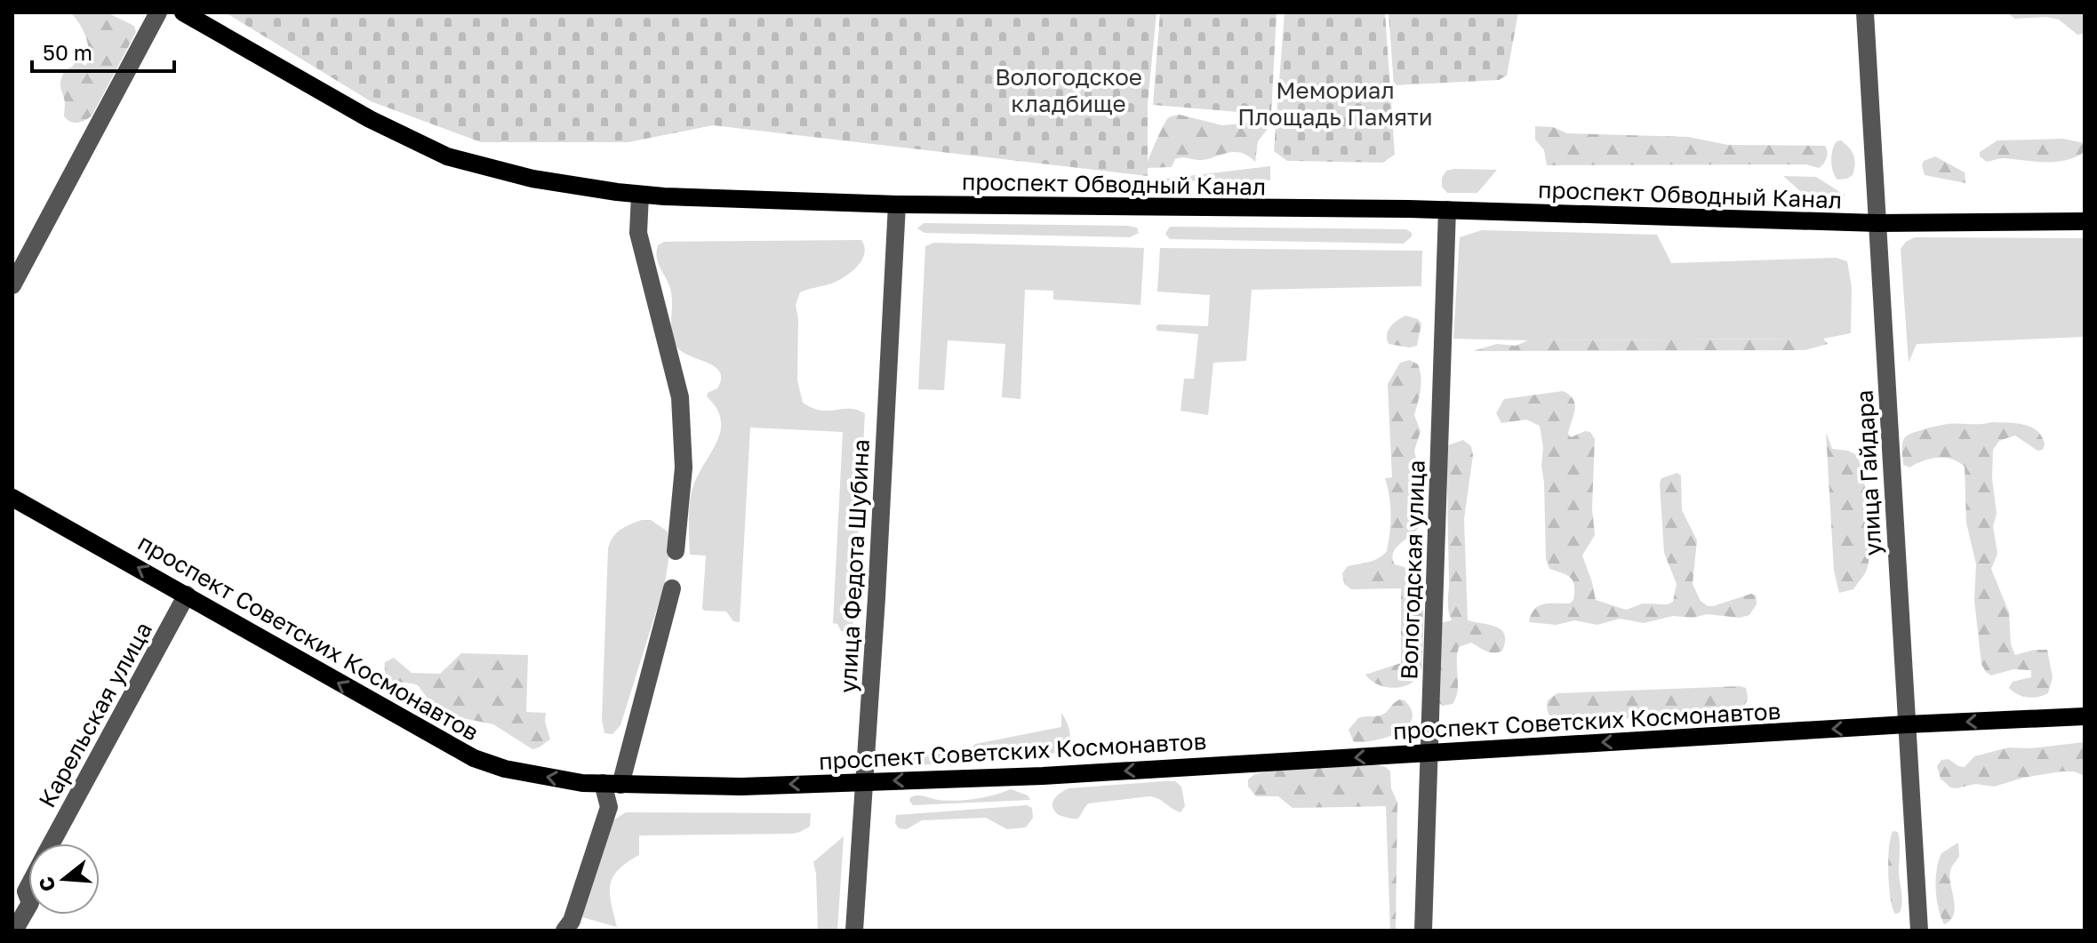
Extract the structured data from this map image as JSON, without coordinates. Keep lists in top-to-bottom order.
{
  "streets": {
    "main road": ["проспект Обводный Канал", "проспект Советских Космонавтов"],
    "street": [
      "улица Гайдара",
      "улица Федота Шубина",
      "Вологодская улица",
      "Карельская улица"
    ]
  },
  "crossings": [
    ["проспект Обводный Канал", "улица Гайдара"],
    ["проспект Обводный Канал", "улица Федота Шубина"],
    ["проспект Обводный Канал", "Вологодская улица"],
    ["улица Гайдара", "проспект Советских Космонавтов"],
    ["улица Федота Шубина", "проспект Советских Космонавтов"],
    ["Вологодская улица", "проспект Советских Космонавтов"],
    ["проспект Советских Космонавтов", "Карельская улица"]
  ],
  "one_way": ["проспект Советских Космонавтов"],
  "parks": ["Вологодское кладбище", "Мемориал Площадь Памяти"],
  "scale_bar": "50 m",
  "north": "left"
}
